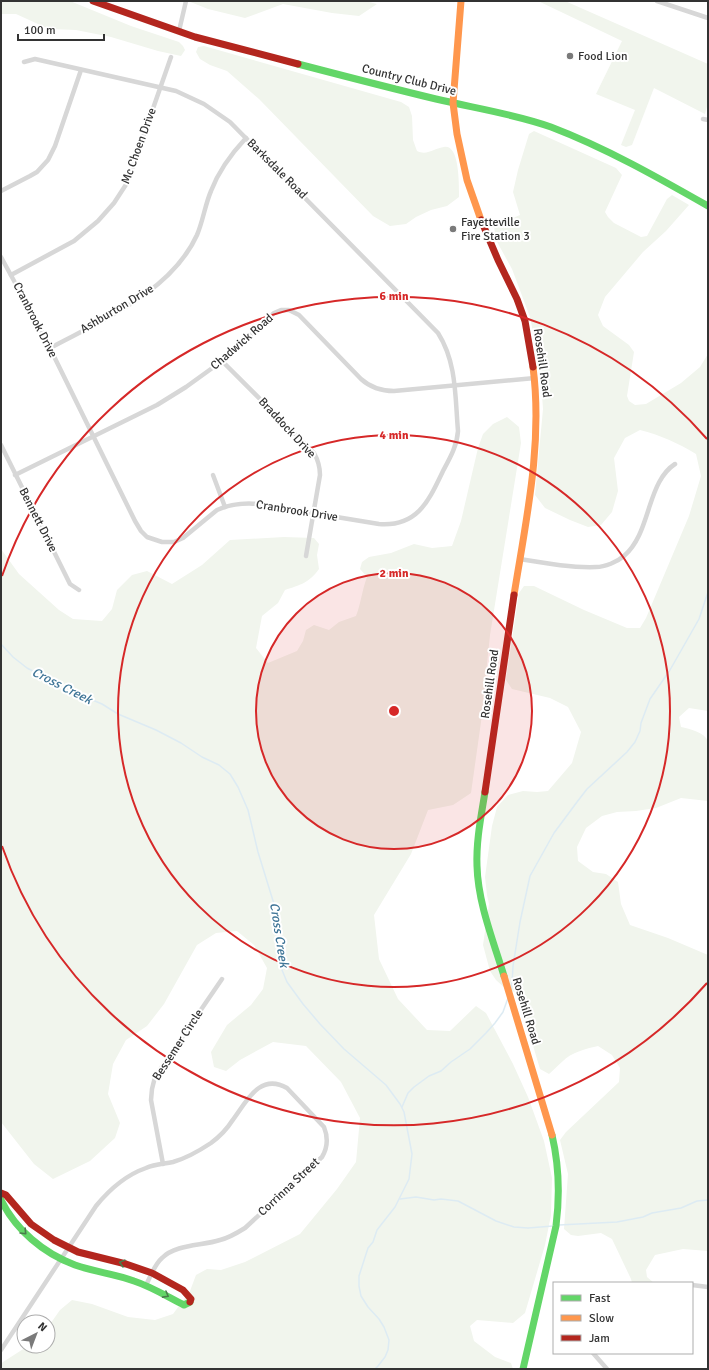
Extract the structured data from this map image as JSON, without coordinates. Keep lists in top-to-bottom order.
{
  "streets": {
    "main road": ["Country Club Drive", "Rosehill Road"],
    "street": [
      "Mc Choen Drive",
      "Barksdale Road",
      "Ashburton Drive",
      "Cranbrook Drive",
      "Chadwick Road",
      "Braddock Drive",
      "Bennett Drive",
      "Bessemer Circle",
      "Corrinna Street"
    ]
  },
  "crossings": [
    ["Country Club Drive", "Rosehill Road"],
    ["Mc Choen Drive", "Barksdale Road"],
    ["Mc Choen Drive", "Cranbrook Drive"],
    ["Barksdale Road", "Ashburton Drive"],
    ["Barksdale Road", "Cranbrook Drive"],
    ["Barksdale Road", "Chadwick Road"],
    ["Ashburton Drive", "Cranbrook Drive"],
    ["Cranbrook Drive", "Chadwick Road"],
    ["Cranbrook Drive", "Braddock Drive"],
    ["Chadwick Road", "Rosehill Road"],
    ["Chadwick Road", "Braddock Drive"],
    ["Chadwick Road", "Bennett Drive"],
    ["Bessemer Circle", "Corrinna Street"]
  ],
  "water": ["Cross Creek"],
  "places": ["Food Lion", "Fayetteville Fire Station 3"],
  "legend": ["Fast", "Slow", "Jam"],
  "scale_bar": "100 m",
  "north": "top right",
  "rings": ["6 min", "4 min", "2 min"]
}
